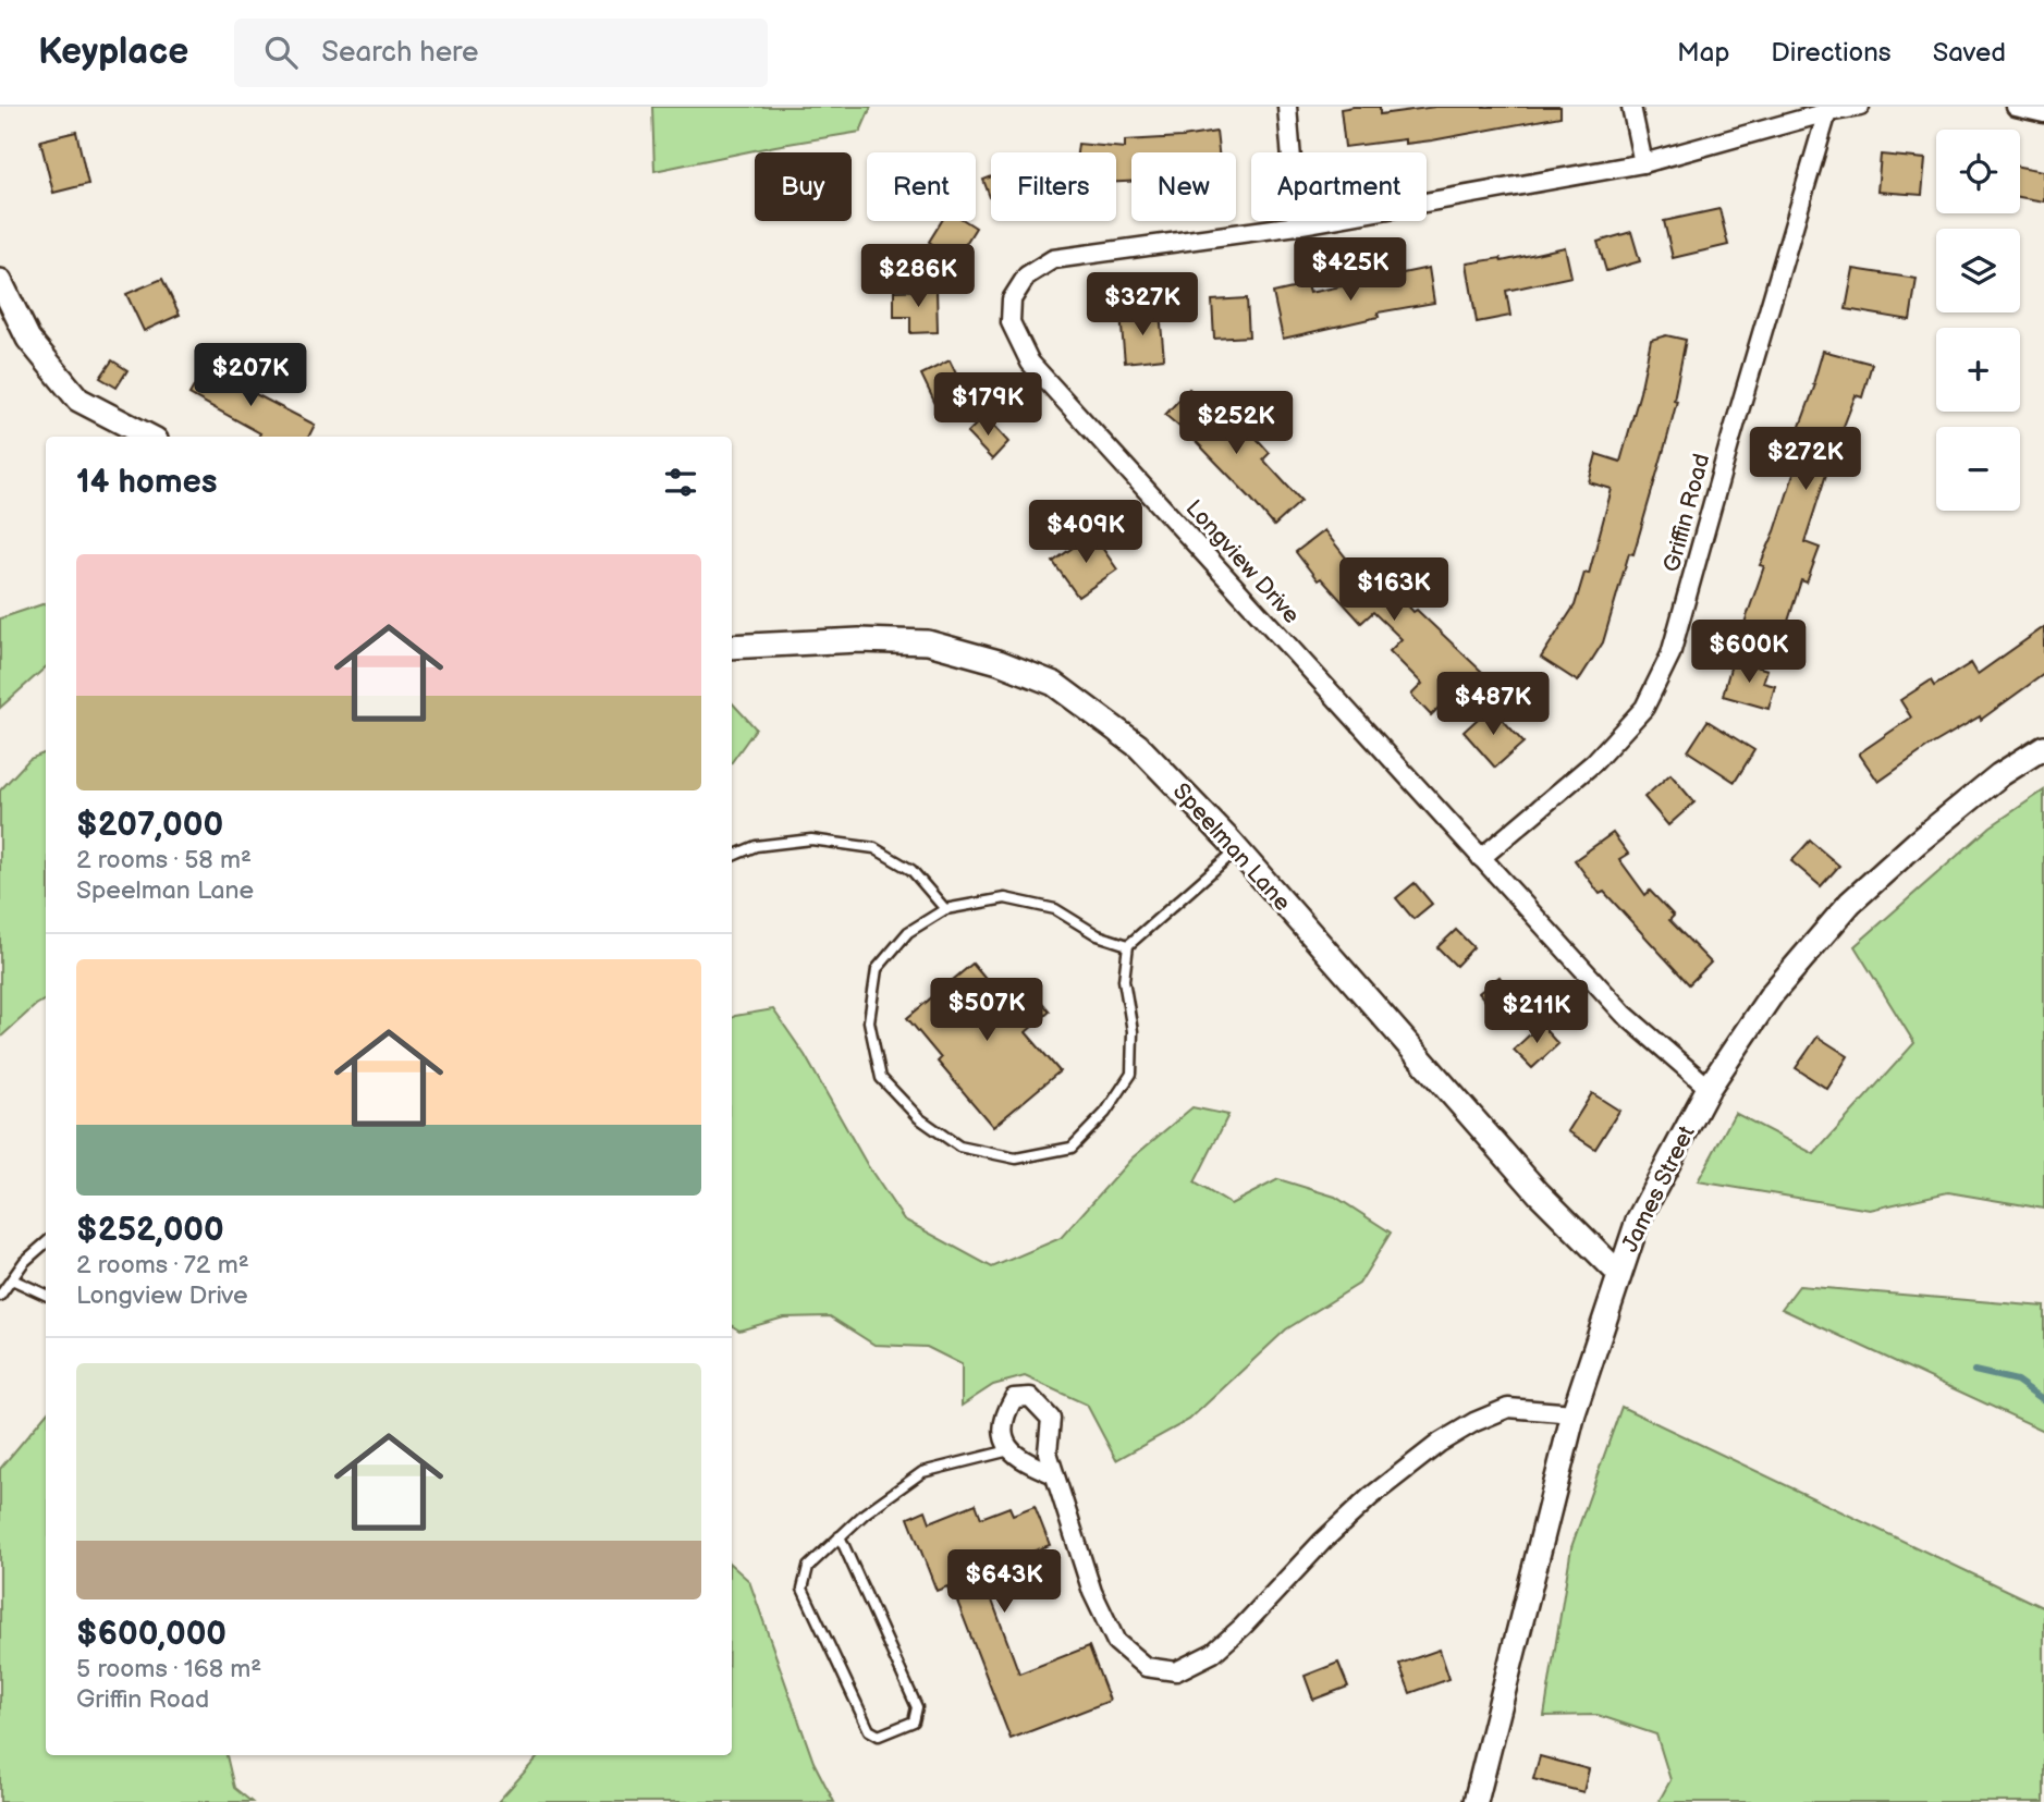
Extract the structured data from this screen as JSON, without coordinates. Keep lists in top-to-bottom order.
{
  "streets": {
    "street": [
      "Griffin Road",
      "Longview Drive",
      "Speelman Lane",
      "James Street"
    ]
  },
  "crossings": [
    ["Griffin Road", "Longview Drive"],
    ["Longview Drive", "James Street"],
    ["Speelman Lane", "James Street"]
  ],
  "page": {
    "header": "Keyplace",
    "search": "Search here",
    "nav": ["Map", "Directions", "Saved"],
    "map_buttons": ["+", "−"],
    "chip": [
      "Buy",
      "Rent",
      "Filters",
      "New",
      "Apartment"
    ],
    "price": [
      "$425K",
      "$286K",
      "$327K",
      "$207K",
      "$179K",
      "$252K",
      "$272K",
      "$409K",
      "$163K",
      "$600K",
      "$487K",
      "$507K",
      "$211K",
      "$643K"
    ],
    "heading": "14 homes",
    "list": [
      {
        "name": "$207,000",
        "note": "2 rooms · 58 m² · Speelman Lane"
      },
      {
        "name": "$252,000",
        "note": "2 rooms · 72 m² · Longview Drive"
      },
      {
        "name": "$600,000",
        "note": "5 rooms · 168 m² · Griffin Road"
      }
    ]
  }
}
